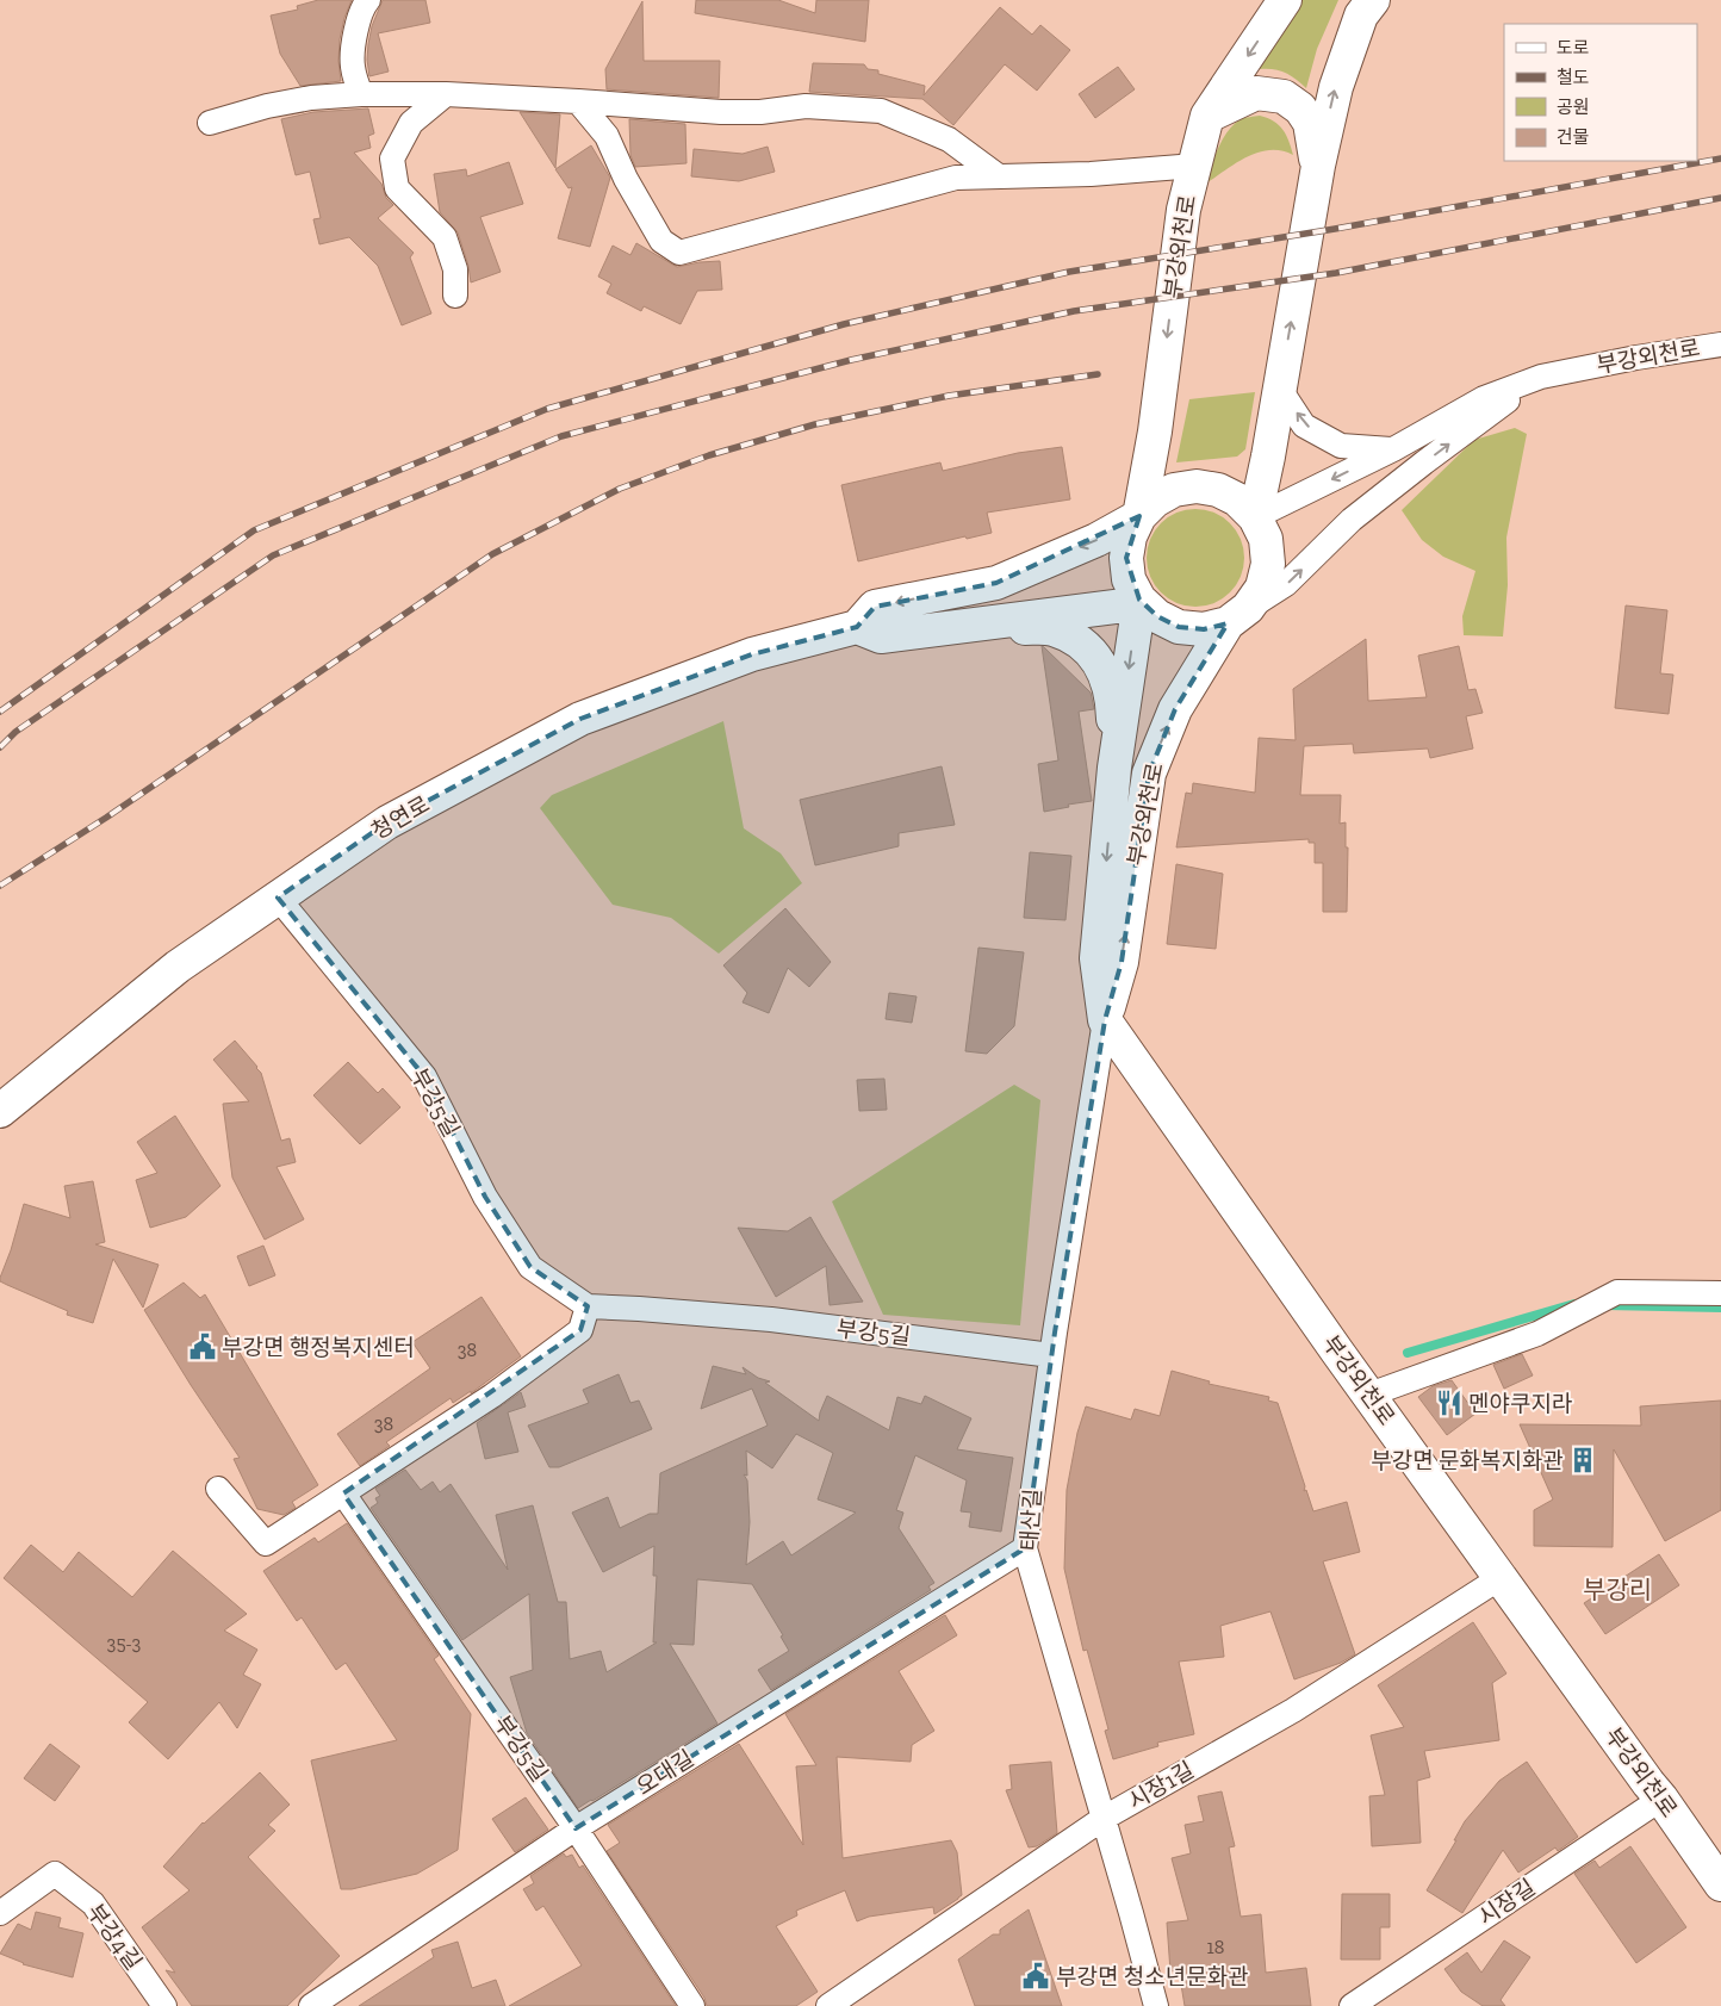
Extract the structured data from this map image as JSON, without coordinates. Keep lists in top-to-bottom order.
{
  "streets": {
    "main road": ["부강외천로", "청연로"],
    "street": [
      "부강5길",
      "태산길",
      "오대길",
      "시장1길",
      "시장길",
      "부강4길"
    ]
  },
  "crossings": [
    ["부강외천로", "태산길"],
    ["부강외천로", "시장1길"],
    ["부강외천로", "시장길"],
    ["청연로", "부강5길"],
    ["부강5길", "태산길"],
    ["부강5길", "오대길"],
    ["태산길", "오대길"],
    ["태산길", "시장1길"]
  ],
  "districts": ["부강리"],
  "places": {
    "public building": ["부강면 행정복지센터", "부강면 청소년문화관"],
    "restaurant": ["멘야쿠지라"],
    "building": ["부강면 문화복지화관"]
  },
  "house_numbers": [
    "38",
    "38",
    "35-3",
    "18"
  ],
  "legend": [
    "도로",
    "철도",
    "공원",
    "건물"
  ]
}
